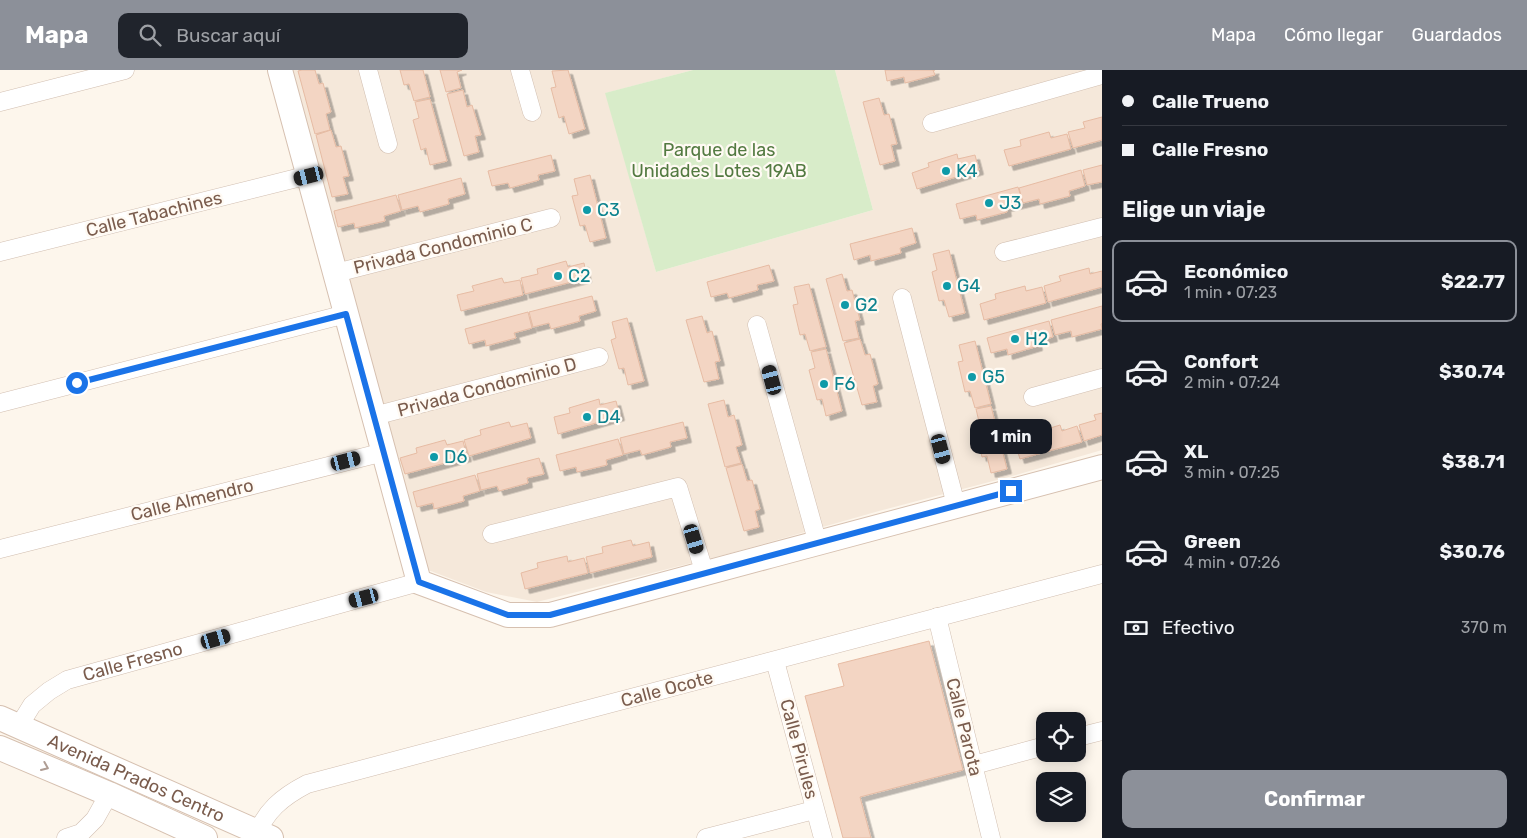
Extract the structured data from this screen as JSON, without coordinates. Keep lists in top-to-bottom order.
{
  "streets": {
    "street": [
      "Calle Tabachines",
      "Privada Condominio C",
      "Privada Condominio D",
      "Calle Almendro",
      "Calle Fresno",
      "Calle Ocote",
      "Calle Parota",
      "Calle Pirules",
      "Avenida Prados Centro"
    ]
  },
  "crossings": [
    ["Calle Fresno", "Avenida Prados Centro"],
    ["Calle Ocote", "Calle Parota"],
    ["Calle Ocote", "Calle Pirules"],
    ["Calle Ocote", "Avenida Prados Centro"]
  ],
  "parks": ["Parque de las Unidades Lotes 19AB"],
  "places": [
    "K4",
    "J3",
    "C3",
    "C2",
    "G4",
    "G2",
    "H2",
    "G5",
    "F6",
    "D4",
    "D6"
  ],
  "page": {
    "header": "Mapa",
    "search": "Buscar aquí",
    "nav": ["Mapa", "Cómo llegar", "Guardados"],
    "banner": ["Calle Trueno", "Calle Fresno"],
    "heading": "Elige un viaje",
    "list": [
      {
        "name": "Económico",
        "note": "1 min · 07:23",
        "value": "$22.77"
      },
      {
        "name": "Confort",
        "note": "2 min · 07:24",
        "value": "$30.74"
      },
      {
        "name": "XL",
        "note": "3 min · 07:25",
        "value": "$38.71"
      },
      {
        "name": "Green",
        "note": "4 min · 07:26",
        "value": "$30.76"
      }
    ],
    "bubble": "1 min",
    "pay": ["Efectivo", "370 m"],
    "buttons": "Confirmar"
  }
}
